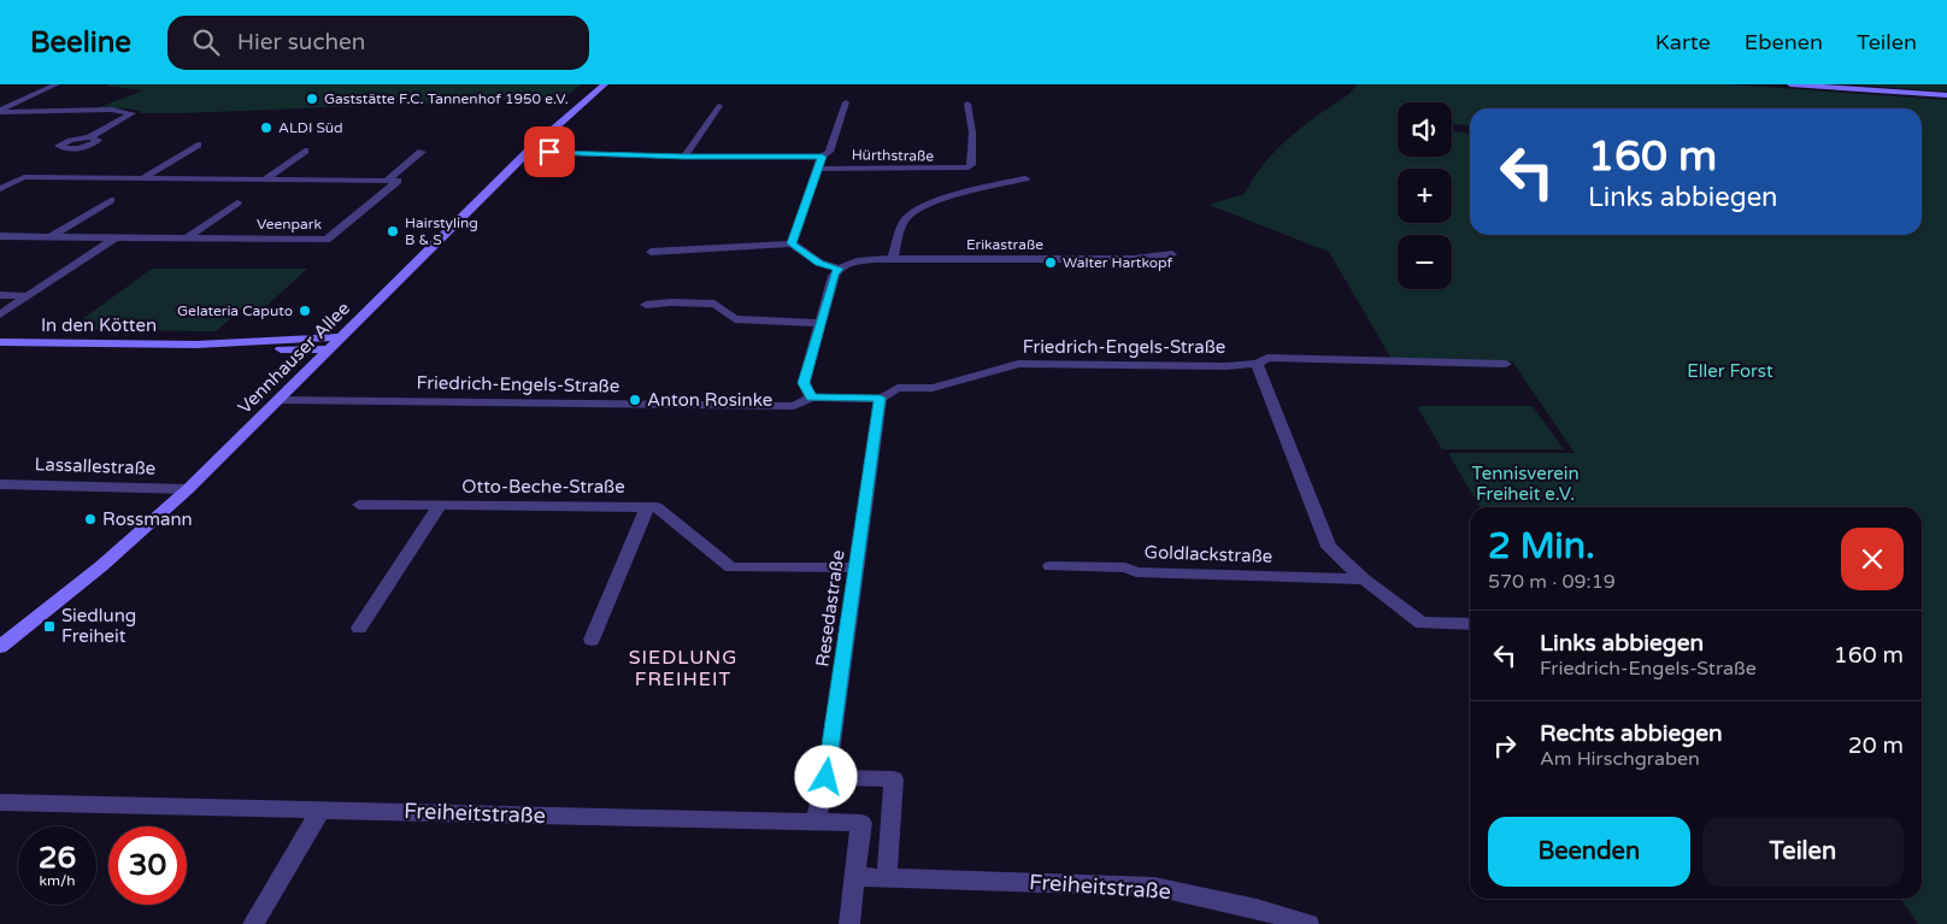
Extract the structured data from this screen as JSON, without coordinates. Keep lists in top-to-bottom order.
{
  "streets": {
    "main road": ["In den Kötten", "Vennhauser Allee"],
    "street": [
      "Hürthstraße",
      "Veenpark",
      "Erikastraße",
      "Friedrich-Engels-Straße",
      "Lassallestraße",
      "Otto-Beche-Straße",
      "Goldlackstraße",
      "Resedastraße",
      "Freiheitstraße"
    ]
  },
  "crossings": [
    ["In den Kötten", "Vennhauser Allee"],
    ["Friedrich-Engels-Straße", "Vennhauser Allee"],
    ["Friedrich-Engels-Straße", "Resedastraße"],
    ["Vennhauser Allee", "Lassallestraße"],
    ["Otto-Beche-Straße", "Resedastraße"],
    ["Resedastraße", "Freiheitstraße"]
  ],
  "districts": ["SIEDLUNG FREIHEIT"],
  "parks": ["Eller Forst", "Tennisverein Freiheit e.V."],
  "places": {
    "other": [
      "Gaststätte F.C. Tannenhof 1950 e.V.",
      "ALDI Süd",
      "Hairstyling B & S",
      "Walter Hartkopf",
      "Gelateria Caputo",
      "Anton Rosinke",
      "Rossmann"
    ],
    "transit": ["Siedlung Freiheit"]
  },
  "page": {
    "header": "Beeline",
    "search": "Hier suchen",
    "nav": ["Karte", "Ebenen", "Teilen"],
    "map_buttons": ["+", "−"],
    "turn": ["160 m", "Links abbiegen"],
    "heading": ["2 Min.", "570 m · 09:19"],
    "list": [
      {
        "name": "Links abbiegen",
        "note": "Friedrich-Engels-Straße",
        "value": "160 m"
      },
      {
        "name": "Rechts abbiegen",
        "note": "Am Hirschgraben",
        "value": "20 m"
      }
    ],
    "buttons": ["Beenden", "Teilen"],
    "speed": "26 km/h",
    "limit": "30"
  }
}
